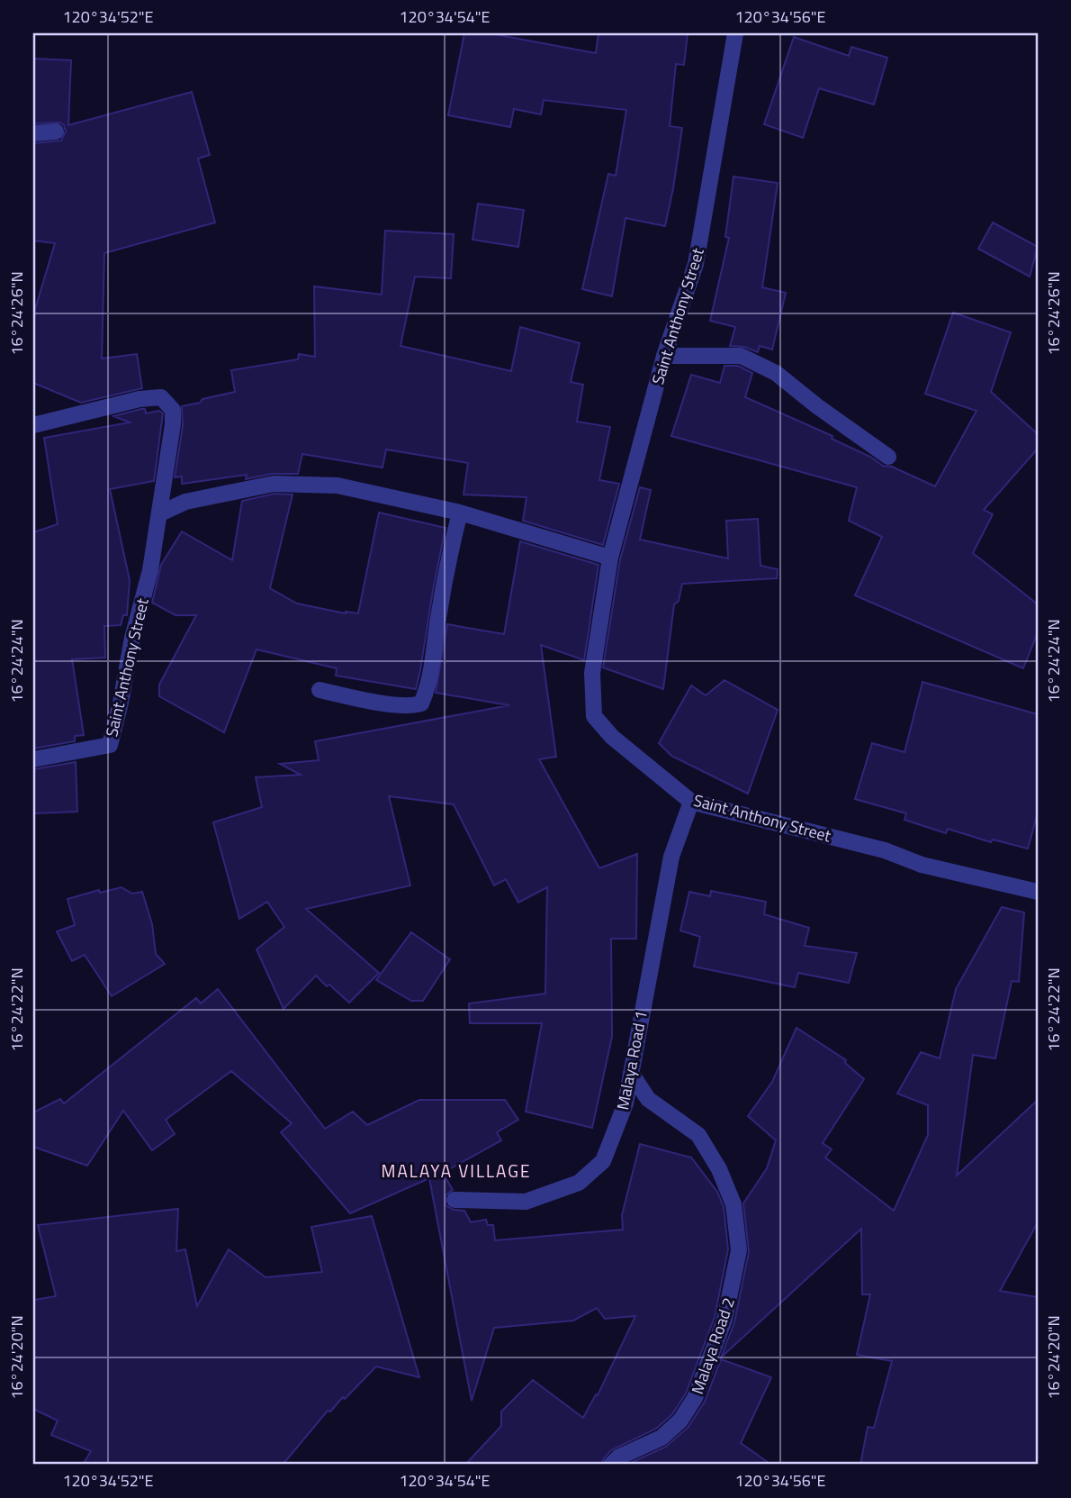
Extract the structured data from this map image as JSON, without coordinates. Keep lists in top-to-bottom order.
{
  "streets": {
    "street": ["Saint Anthony Street", "Malaya Road 1", "Malaya Road 2"]
  },
  "crossings": [
    ["Saint Anthony Street", "Malaya Road 1"],
    ["Malaya Road 1", "Malaya Road 2"]
  ],
  "districts": ["MALAYA VILLAGE"],
  "coordinates": [
    "120°34'52\"E",
    "120°34'54\"E",
    "120°34'56\"E",
    "16°24'26\"N",
    "16°24'24\"N",
    "16°24'22\"N",
    "16°24'20\"N"
  ]
}
